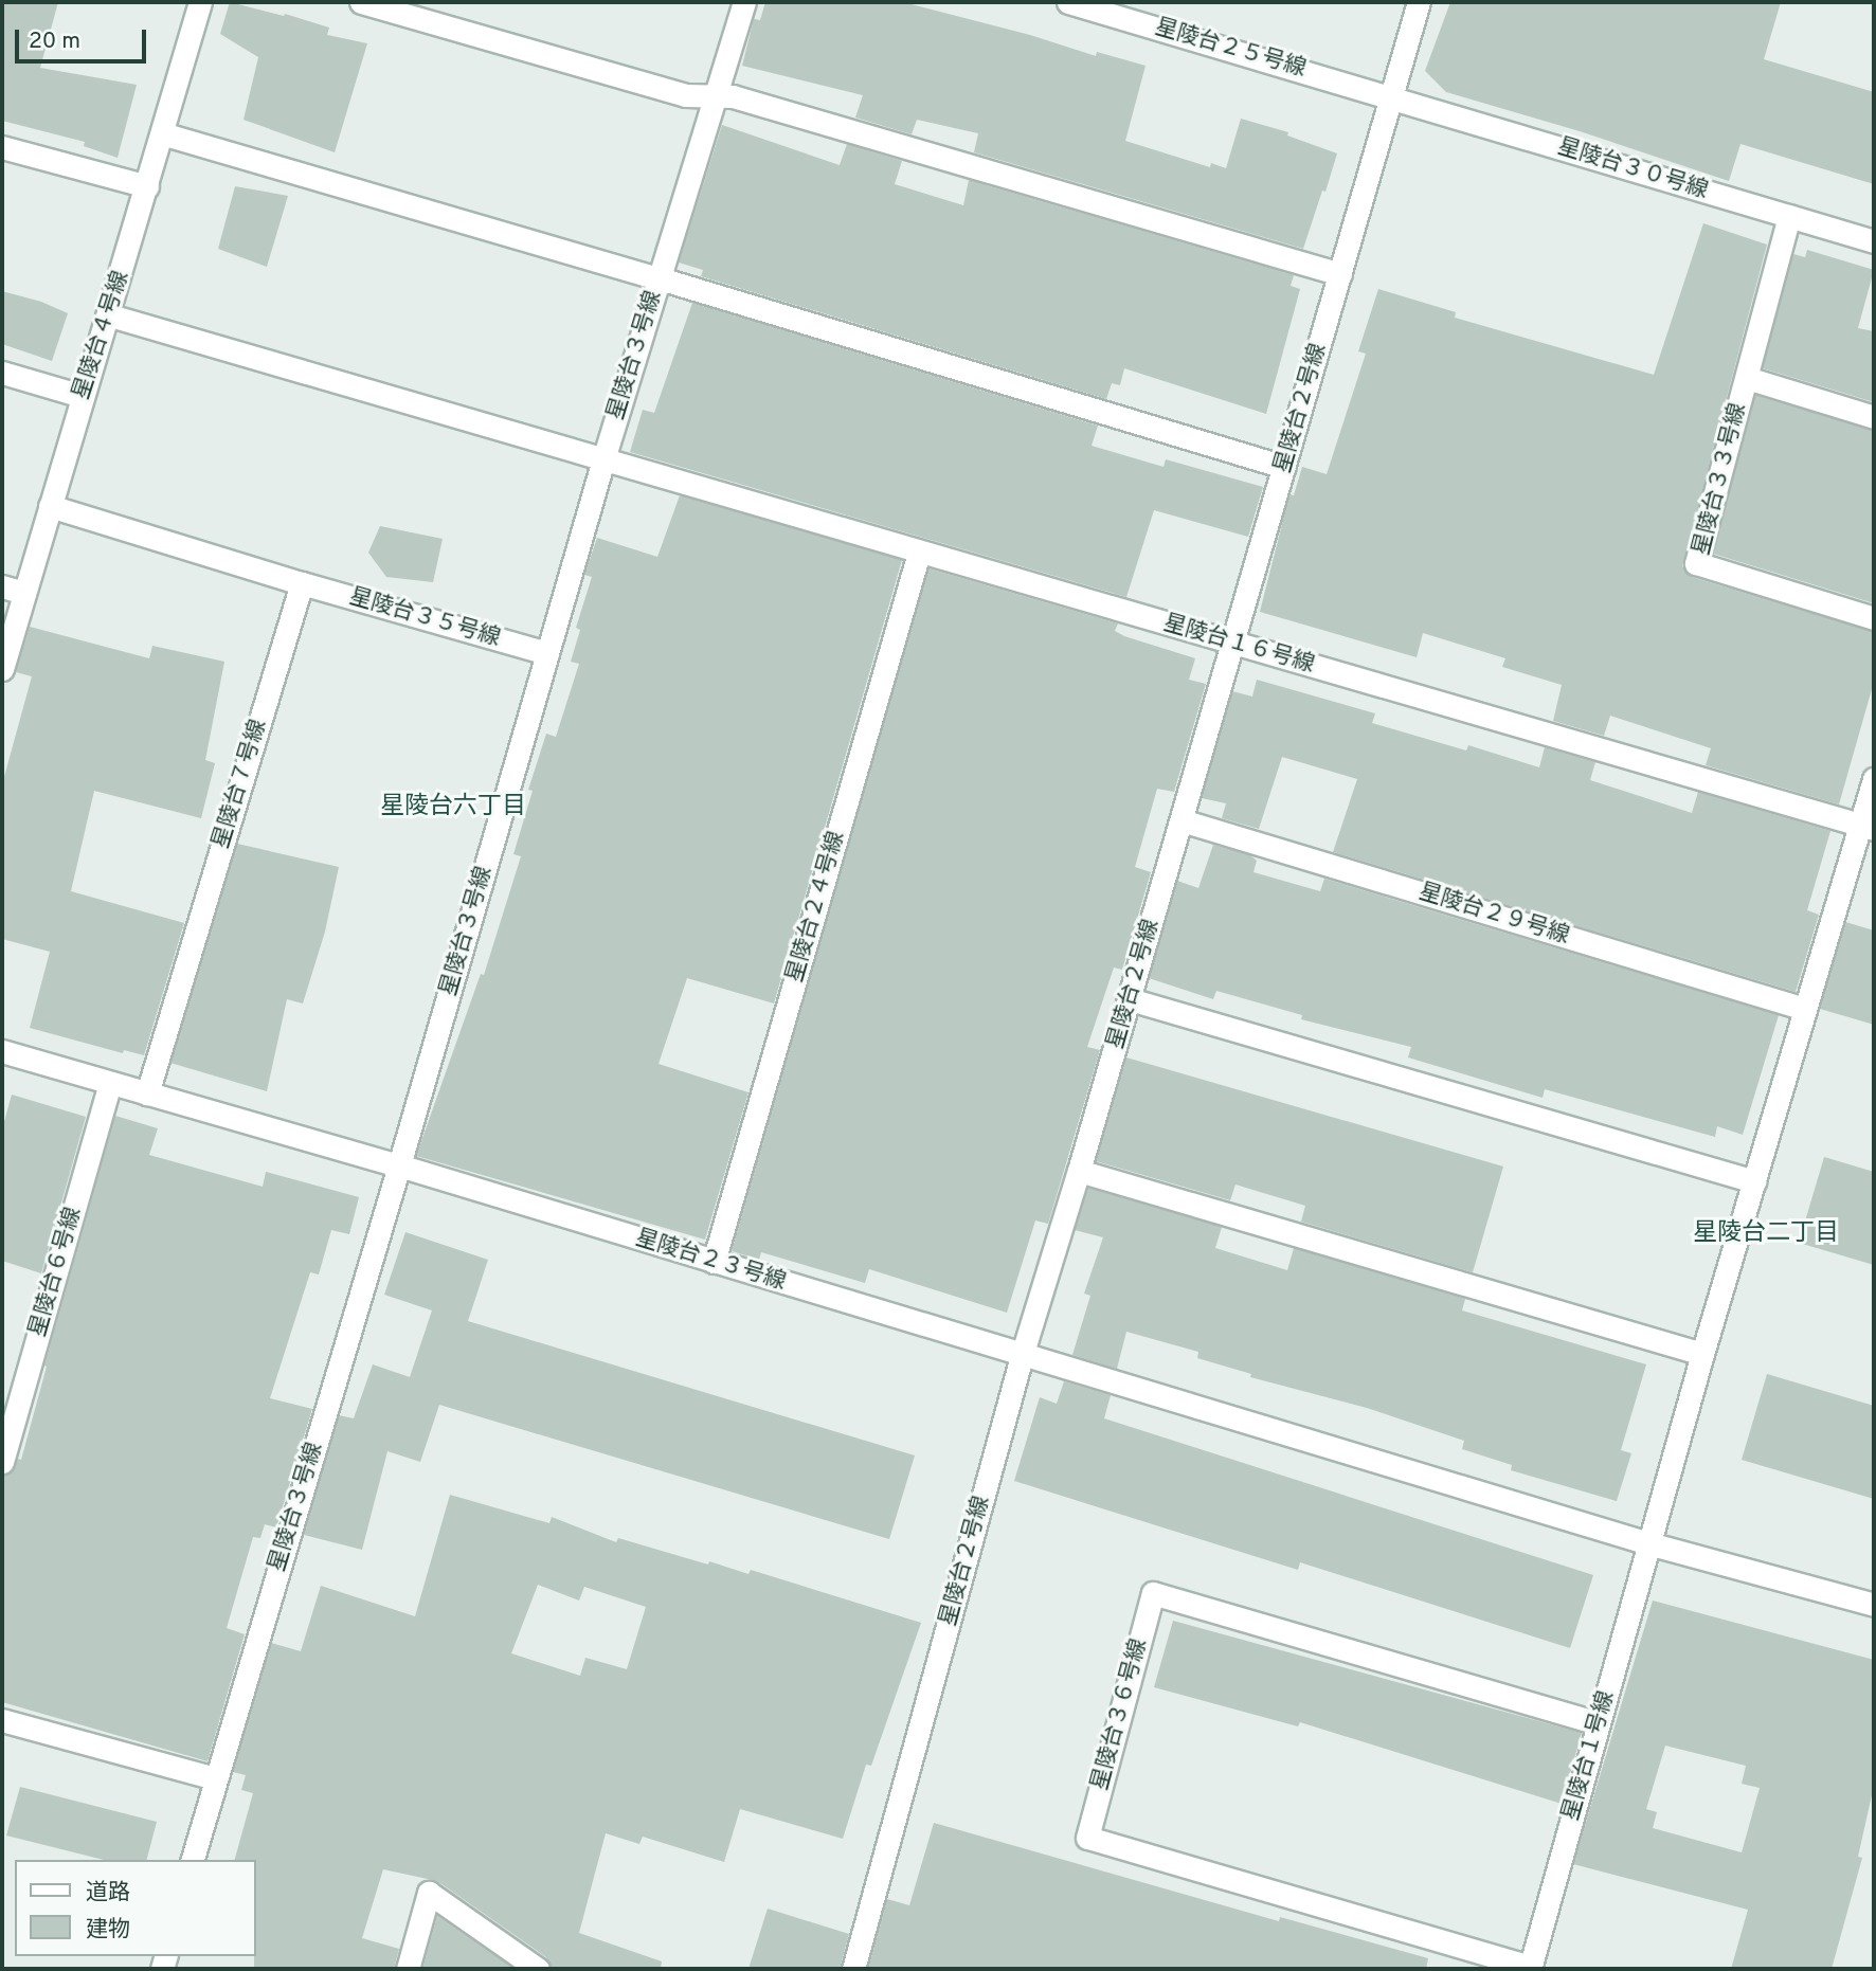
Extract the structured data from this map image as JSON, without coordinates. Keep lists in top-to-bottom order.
{
  "streets": {
    "street": [
      "星陵台２５号線",
      "星陵台３０号線",
      "星陵台４号線",
      "星陵台３号線",
      "星陵台２号線",
      "星陵台３３号線",
      "星陵台３５号線",
      "星陵台１６号線",
      "星陵台７号線",
      "星陵台２４号線",
      "星陵台２９号線",
      "星陵台２３号線",
      "星陵台６号線",
      "星陵台３６号線",
      "星陵台１号線"
    ]
  },
  "crossings": [
    ["星陵台２５号線", "星陵台３０号線"],
    ["星陵台２５号線", "星陵台２号線"],
    ["星陵台３０号線", "星陵台２号線"],
    ["星陵台３０号線", "星陵台３３号線"],
    ["星陵台４号線", "星陵台１６号線"],
    ["星陵台３号線", "星陵台３５号線"],
    ["星陵台３号線", "星陵台１６号線"],
    ["星陵台３号線", "星陵台２３号線"],
    ["星陵台２号線", "星陵台１６号線"],
    ["星陵台２号線", "星陵台２９号線"],
    ["星陵台２号線", "星陵台２３号線"],
    ["星陵台３５号線", "星陵台７号線"],
    ["星陵台１６号線", "星陵台２４号線"],
    ["星陵台１６号線", "星陵台１号線"],
    ["星陵台７号線", "星陵台２３号線"],
    ["星陵台２４号線", "星陵台２３号線"],
    ["星陵台２９号線", "星陵台１号線"],
    ["星陵台２３号線", "星陵台１号線"],
    ["星陵台３６号線", "星陵台１号線"]
  ],
  "districts": ["星陵台六丁目", "星陵台二丁目"],
  "legend": ["道路", "建物"],
  "scale_bar": "20 m"
}
